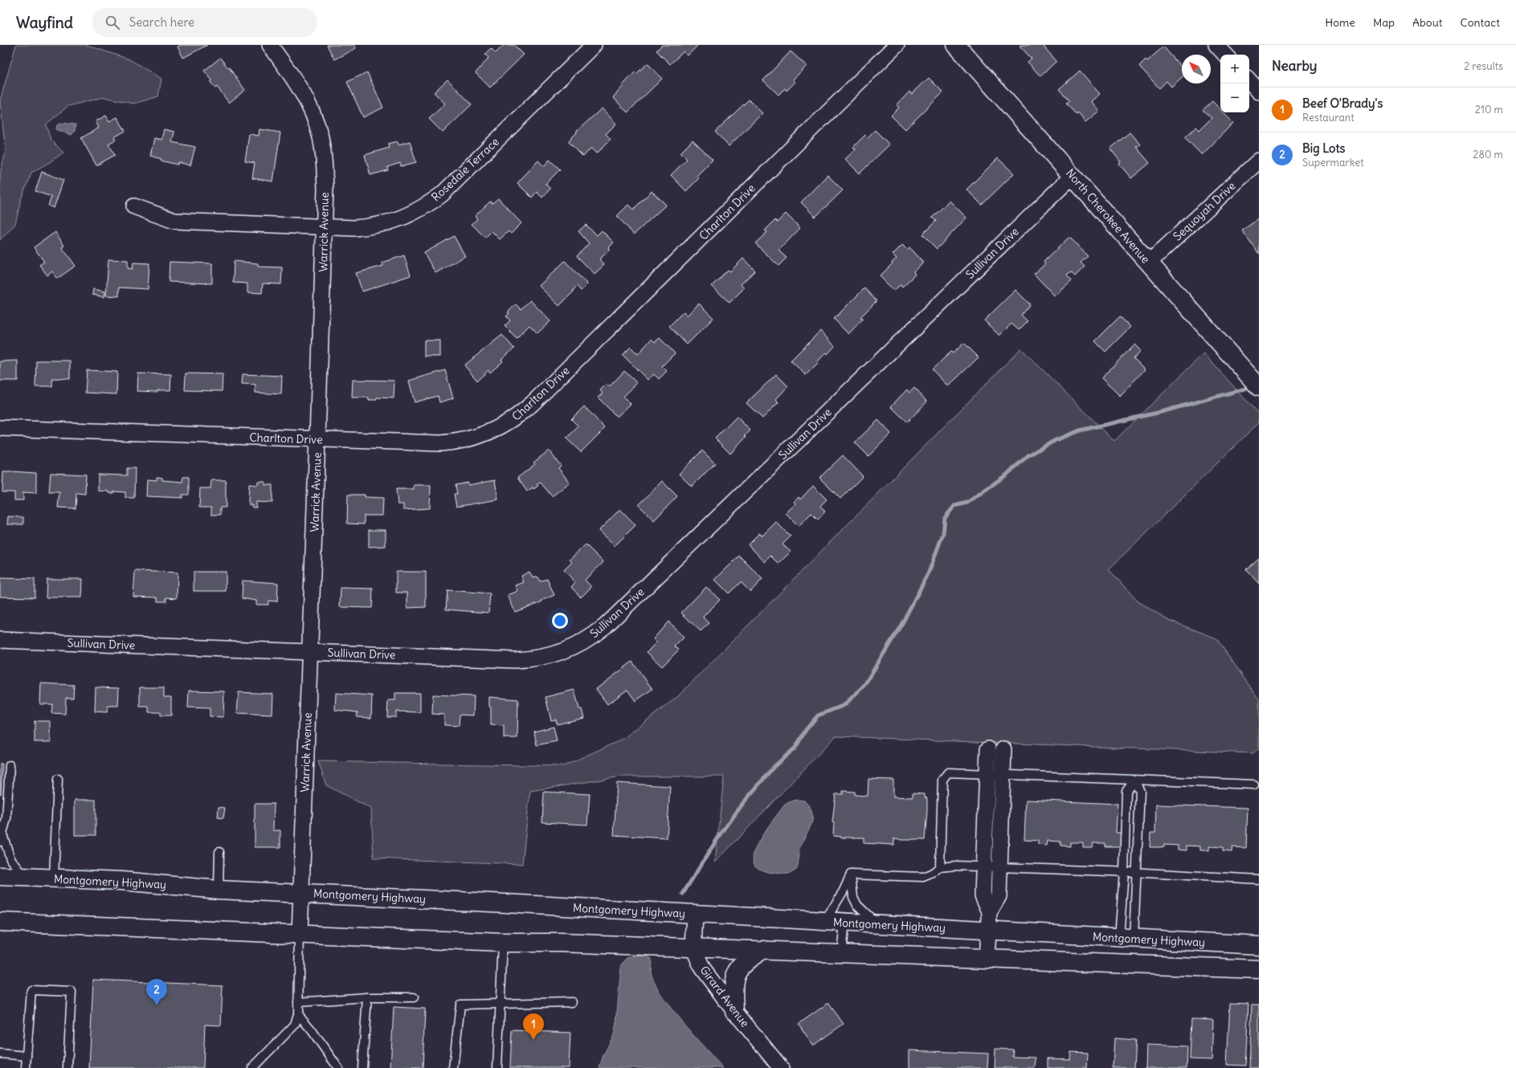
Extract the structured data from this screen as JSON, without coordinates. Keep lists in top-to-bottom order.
{
  "streets": {
    "main road": ["North Cherokee Avenue", "Montgomery Highway"],
    "street": [
      "Rosedale Terrace",
      "Sequoyah Drive",
      "Charlton Drive",
      "Warrick Avenue",
      "Sullivan Drive",
      "Girard Avenue"
    ]
  },
  "crossings": [
    ["Rosedale Terrace", "Warrick Avenue"],
    ["Sequoyah Drive", "North Cherokee Avenue"],
    ["Charlton Drive", "Warrick Avenue"],
    ["North Cherokee Avenue", "Sullivan Drive"],
    ["Warrick Avenue", "Sullivan Drive"],
    ["Warrick Avenue", "Montgomery Highway"],
    ["Montgomery Highway", "Girard Avenue"]
  ],
  "north": "top left",
  "page": {
    "header": "Wayfind",
    "search": "Search here",
    "nav": [
      "Home",
      "Map",
      "About",
      "Contact"
    ],
    "heading": ["Nearby", "2 results"],
    "map_buttons": ["+", "−"],
    "list": [
      {
        "mark": "1",
        "name": "Beef O'Brady's",
        "note": "Restaurant",
        "value": "210 m"
      },
      {
        "mark": "2",
        "name": "Big Lots",
        "note": "Supermarket",
        "value": "280 m"
      }
    ],
    "pins": ["2", "1"]
  }
}
